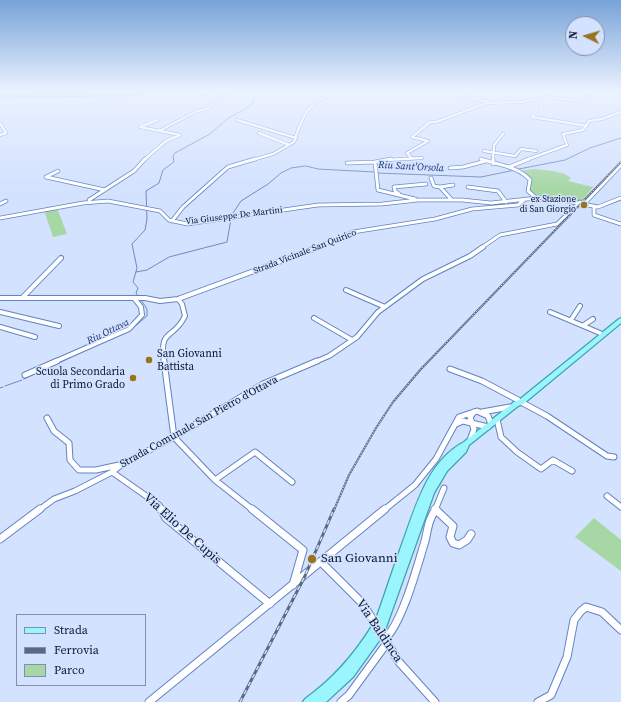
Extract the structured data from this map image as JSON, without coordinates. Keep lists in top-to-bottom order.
{
  "streets": {
    "street": [
      "Via Giuseppe De Martini",
      "Strada Vicinale San Quirico",
      "Strada Comunale San Pietro d'Ottava",
      "Via Elio De Cupis",
      "Via Baldinca"
    ]
  },
  "crossings": [
    ["Via Giuseppe De Martini", "Strada Vicinale San Quirico"],
    ["Via Giuseppe De Martini", "Strada Comunale San Pietro d'Ottava"],
    ["Strada Comunale San Pietro d'Ottava", "Via Elio De Cupis"]
  ],
  "water": ["Riu Sant'Orsola", "Riu Ottava"],
  "places": [
    "ex Stazione di San Giorgio",
    "San Giovanni Battista",
    "Scuola Secondaria di Primo Grado",
    "San Giovanni"
  ],
  "legend": ["Strada", "Ferrovia", "Parco"],
  "north": "left"
}
